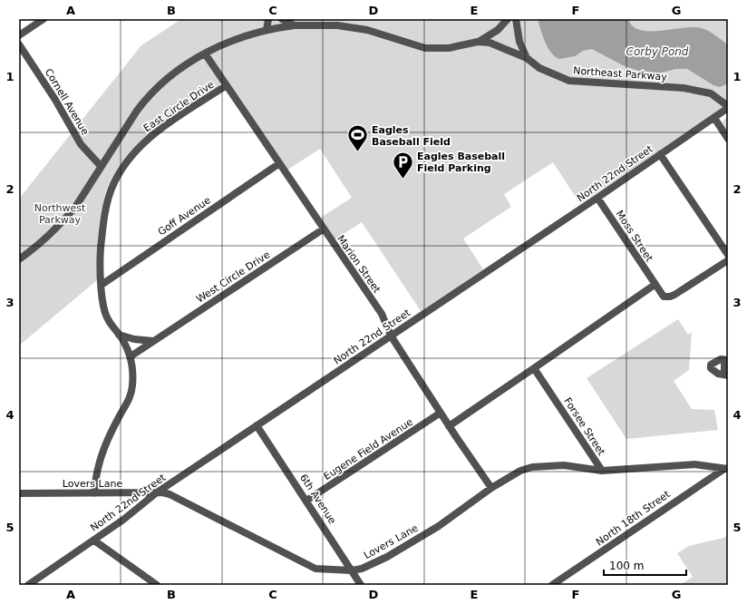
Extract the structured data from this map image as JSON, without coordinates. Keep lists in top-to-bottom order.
{
  "streets": {
    "street": [
      "Northeast Parkway",
      "Cornell Avenue",
      "East Circle Drive",
      "North 22nd Street",
      "Goff Avenue",
      "Moss Street",
      "Marion Street",
      "West Circle Drive",
      "Forsee Street",
      "Eugene Field Avenue",
      "Lovers Lane",
      "6th Avenue",
      "North 18th Street"
    ]
  },
  "crossings": [
    ["Northeast Parkway", "North 22nd Street"],
    ["East Circle Drive", "Goff Avenue"],
    ["East Circle Drive", "Marion Street"],
    ["East Circle Drive", "West Circle Drive"],
    ["North 22nd Street", "Moss Street"],
    ["North 22nd Street", "Marion Street"],
    ["North 22nd Street", "Lovers Lane"],
    ["North 22nd Street", "6th Avenue"],
    ["Goff Avenue", "Marion Street"],
    ["Marion Street", "West Circle Drive"],
    ["Marion Street", "Eugene Field Avenue"],
    ["Marion Street", "Lovers Lane"],
    ["Forsee Street", "Lovers Lane"],
    ["Eugene Field Avenue", "6th Avenue"],
    ["Lovers Lane", "6th Avenue"],
    ["Lovers Lane", "North 18th Street"]
  ],
  "water": ["Corby Pond"],
  "parks": ["Northwest Parkway"],
  "places": {
    "sports": ["Eagles Baseball Field"],
    "parking": ["Eagles Baseball Field Parking"]
  },
  "scale_bar": "100 m",
  "grid": {
    "columns": [
      "A",
      "B",
      "C",
      "D",
      "E",
      "F",
      "G"
    ],
    "rows": [
      "1",
      "2",
      "3",
      "4",
      "5"
    ]
  }
}
